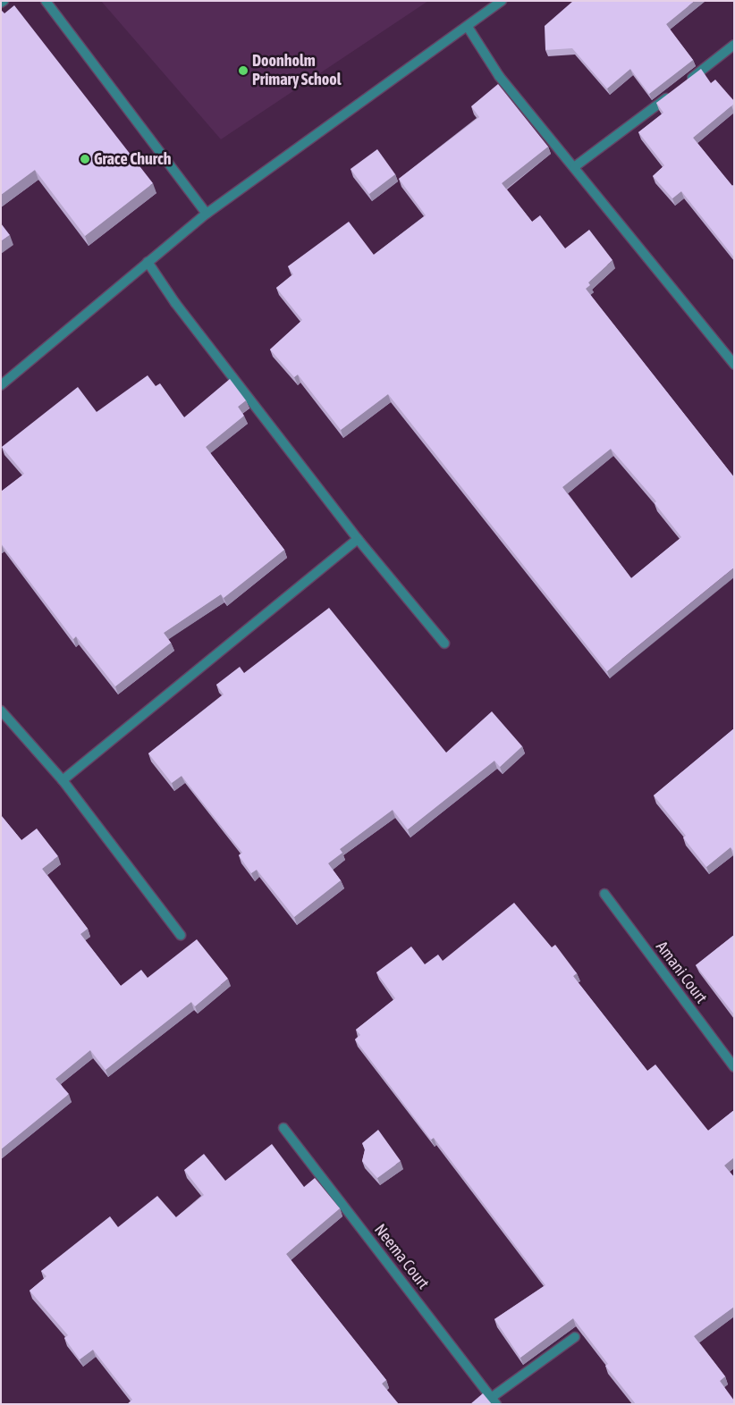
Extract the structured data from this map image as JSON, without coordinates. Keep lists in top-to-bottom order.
{
  "streets": {
    "street": ["Amani Court", "Neema Court"]
  },
  "places": ["Doonholm Primary School", "Grace Church"]
}
